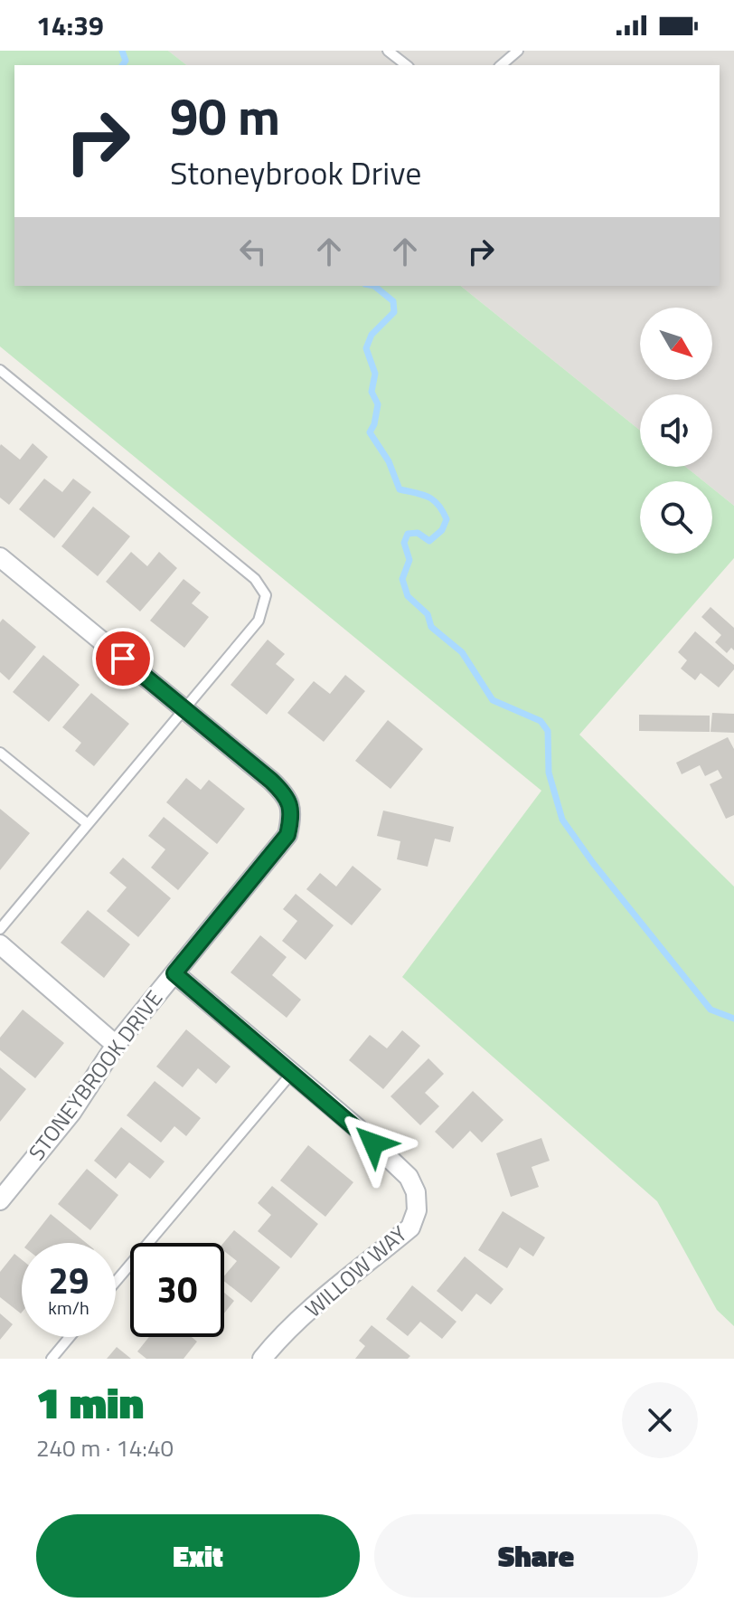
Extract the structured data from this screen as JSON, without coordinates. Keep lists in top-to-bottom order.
{
  "streets": {
    "street": ["STONEYBROOK DRIVE", "WILLOW WAY"]
  },
  "crossings": [
    ["STONEYBROOK DRIVE", "WILLOW WAY"]
  ],
  "north": "bottom right",
  "page": {
    "status": "14:39",
    "turn": ["90 m", "Stoneybrook Drive"],
    "speed": "29 km/h",
    "limit": "30",
    "heading": ["1 min", "240 m · 14:40"],
    "buttons": ["Exit", "Share"]
  }
}
